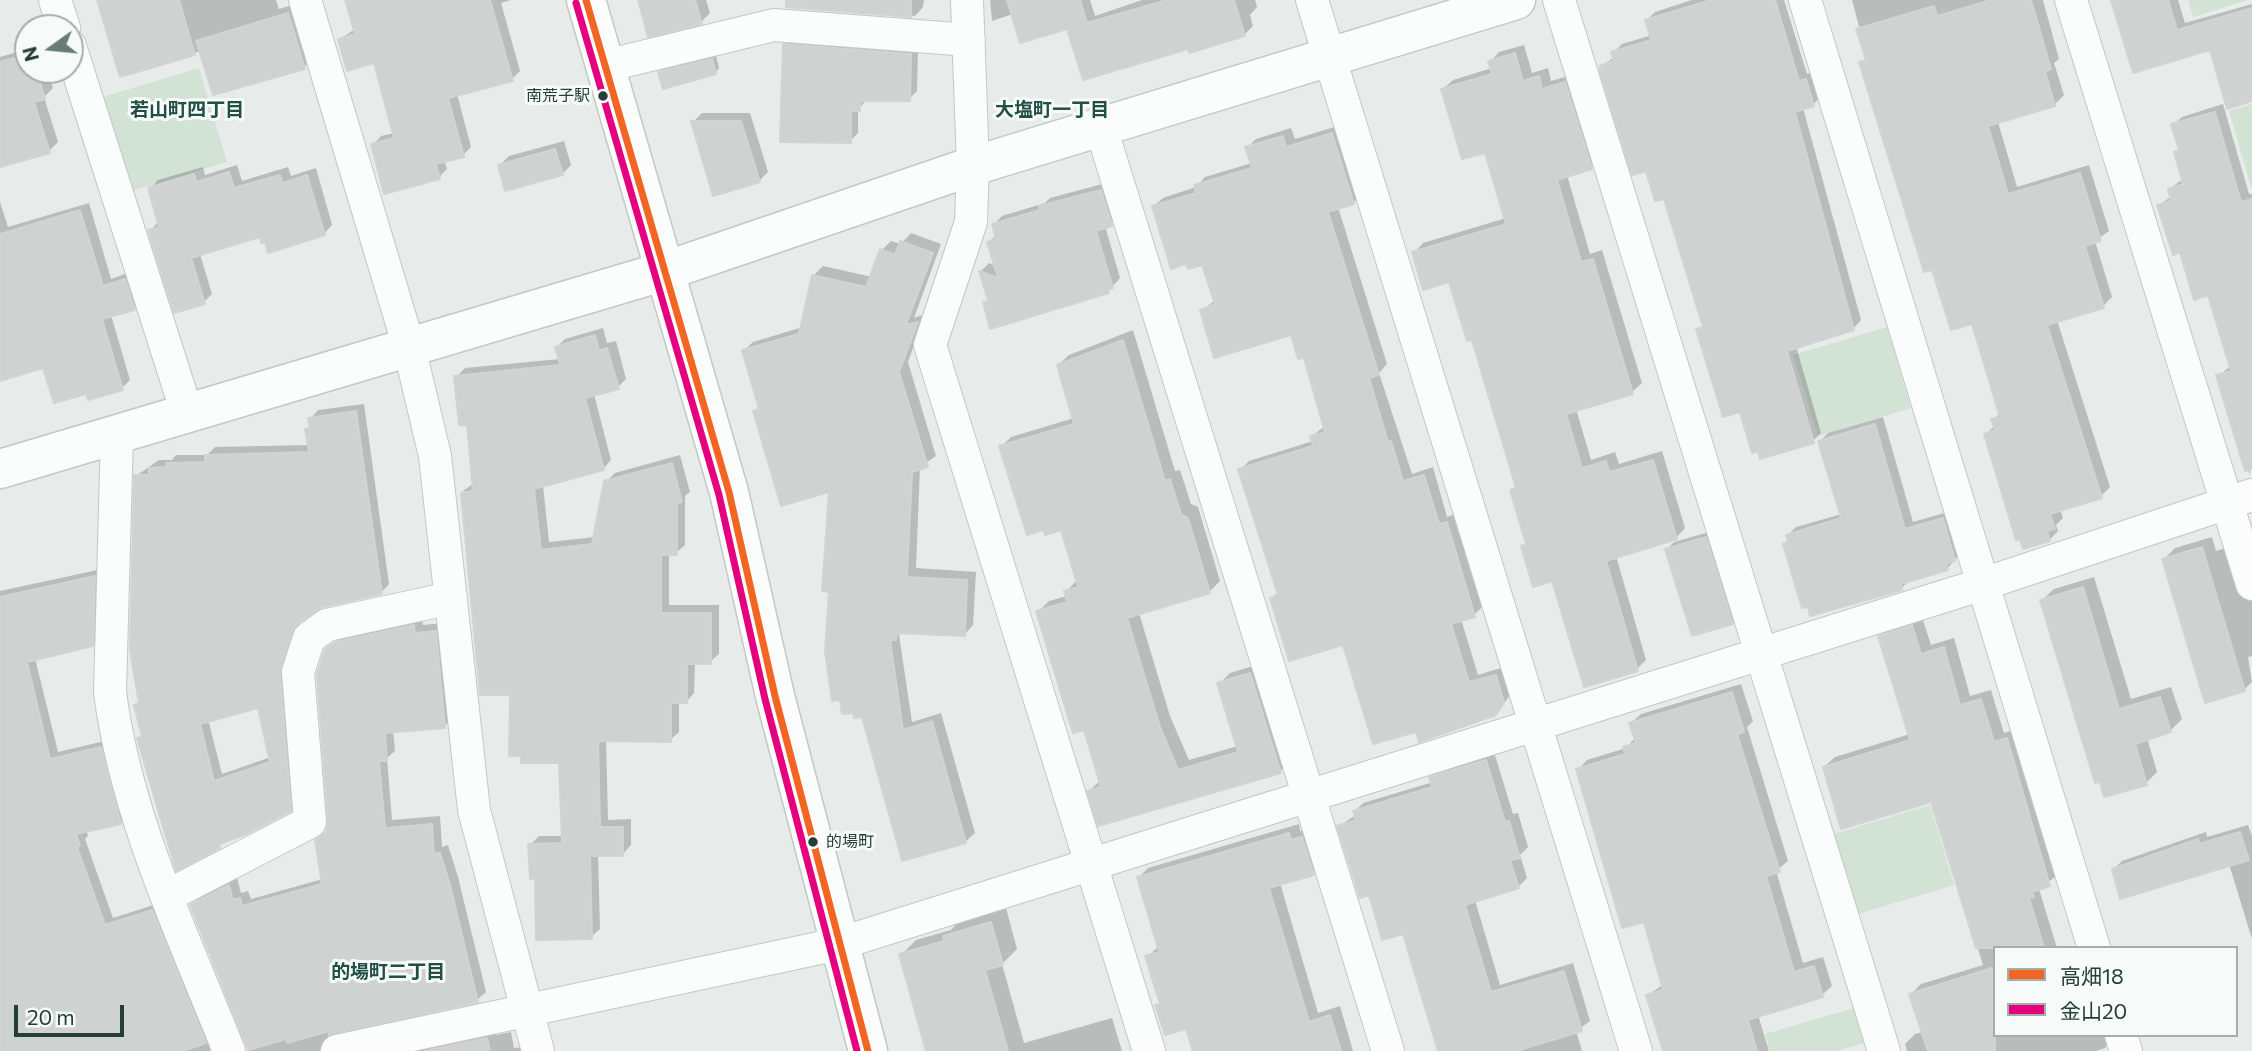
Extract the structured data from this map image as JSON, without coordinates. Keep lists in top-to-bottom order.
{
  "districts": ["若山町四丁目", "大塩町一丁目", "的場町二丁目"],
  "places": ["南荒子駅", "的場町"],
  "lines": ["transit line 高畑18", "transit line 金山20"],
  "legend": ["高畑18", "金山20"],
  "scale_bar": "20 m",
  "north": "left"
}
